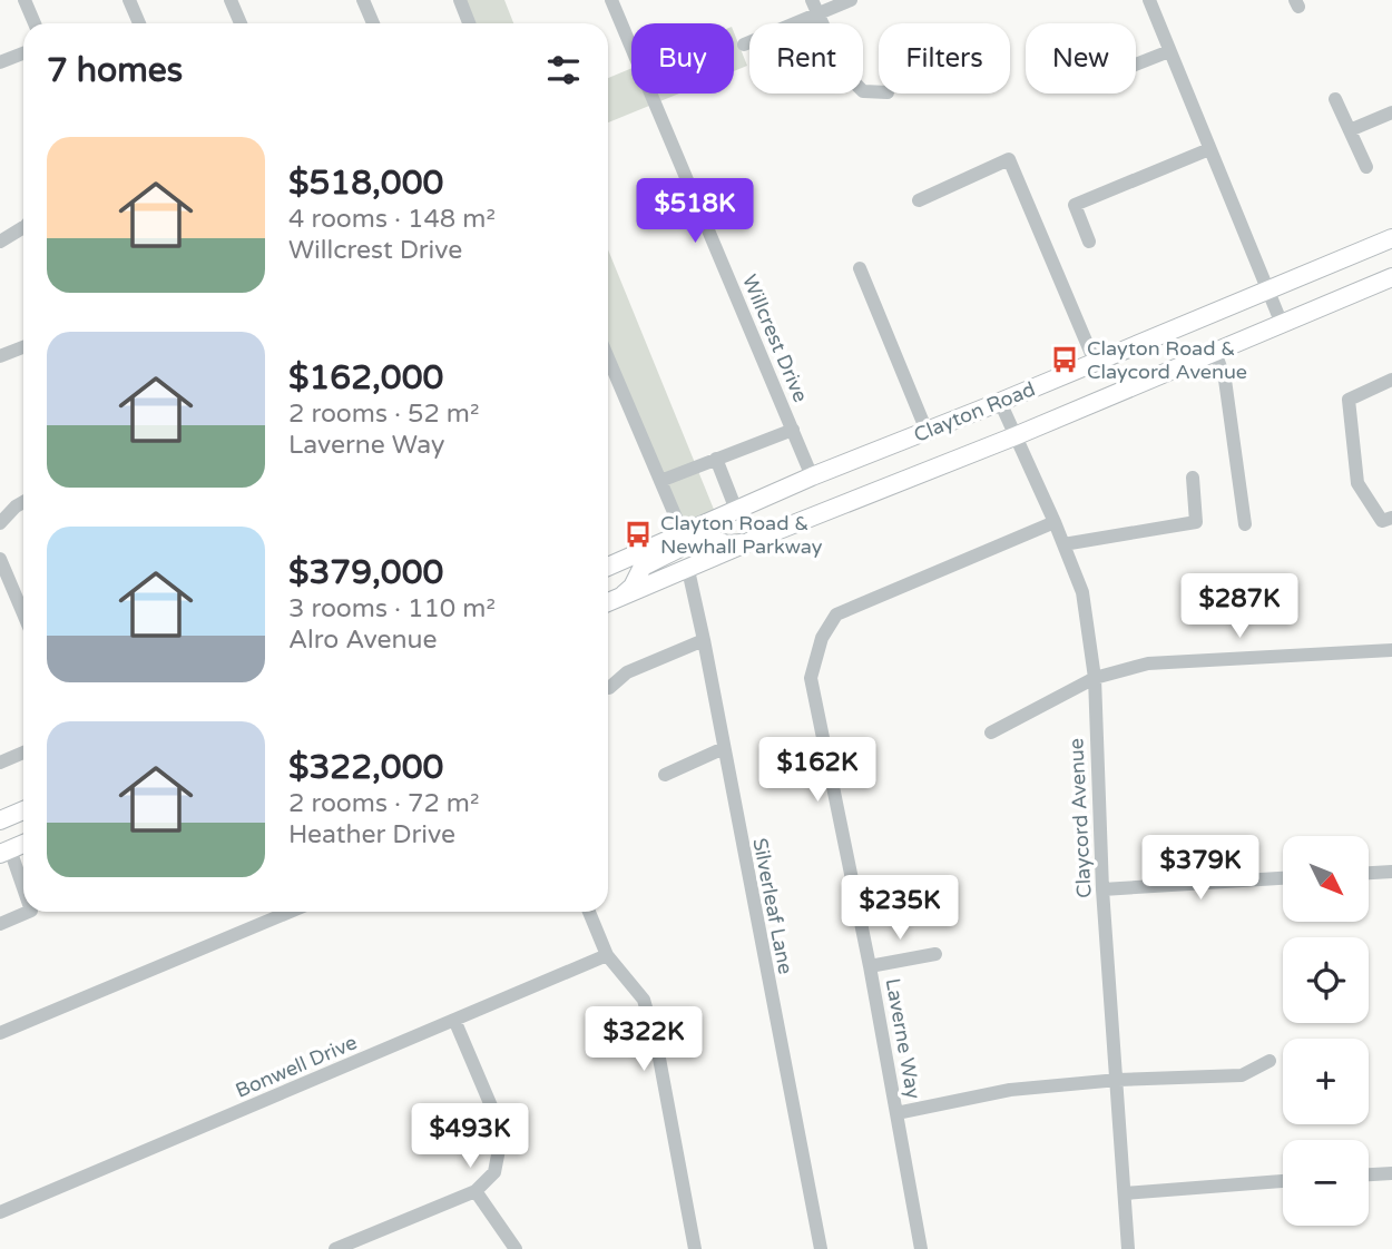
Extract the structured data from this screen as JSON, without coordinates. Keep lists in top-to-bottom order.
{
  "streets": {
    "main road": ["Clayton Road"],
    "street": [
      "Willcrest Drive",
      "Claycord Avenue",
      "Silverleaf Lane",
      "Laverne Way",
      "Bonwell Drive"
    ]
  },
  "crossings": [
    ["Willcrest Drive", "Clayton Road"],
    ["Clayton Road", "Claycord Avenue"],
    ["Clayton Road", "Silverleaf Lane"],
    ["Claycord Avenue", "Laverne Way"]
  ],
  "places": {
    "bus stop": ["Clayton Road & Claycord Avenue", "Clayton Road & Newhall Parkway"]
  },
  "north": "bottom right",
  "page": {
    "chip": [
      "Buy",
      "Rent",
      "Filters",
      "New"
    ],
    "heading": "7 homes",
    "list": [
      {
        "name": "$518,000",
        "note": "4 rooms · 148 m² · Willcrest Drive"
      },
      {
        "name": "$162,000",
        "note": "2 rooms · 52 m² · Laverne Way"
      },
      {
        "name": "$379,000",
        "note": "3 rooms · 110 m² · Alro Avenue"
      },
      {
        "name": "$322,000",
        "note": "2 rooms · 72 m² · Heather Drive"
      }
    ],
    "price": [
      "$518K",
      "$287K",
      "$162K",
      "$379K",
      "$235K",
      "$322K",
      "$493K"
    ],
    "map_buttons": ["+", "−"]
  }
}
